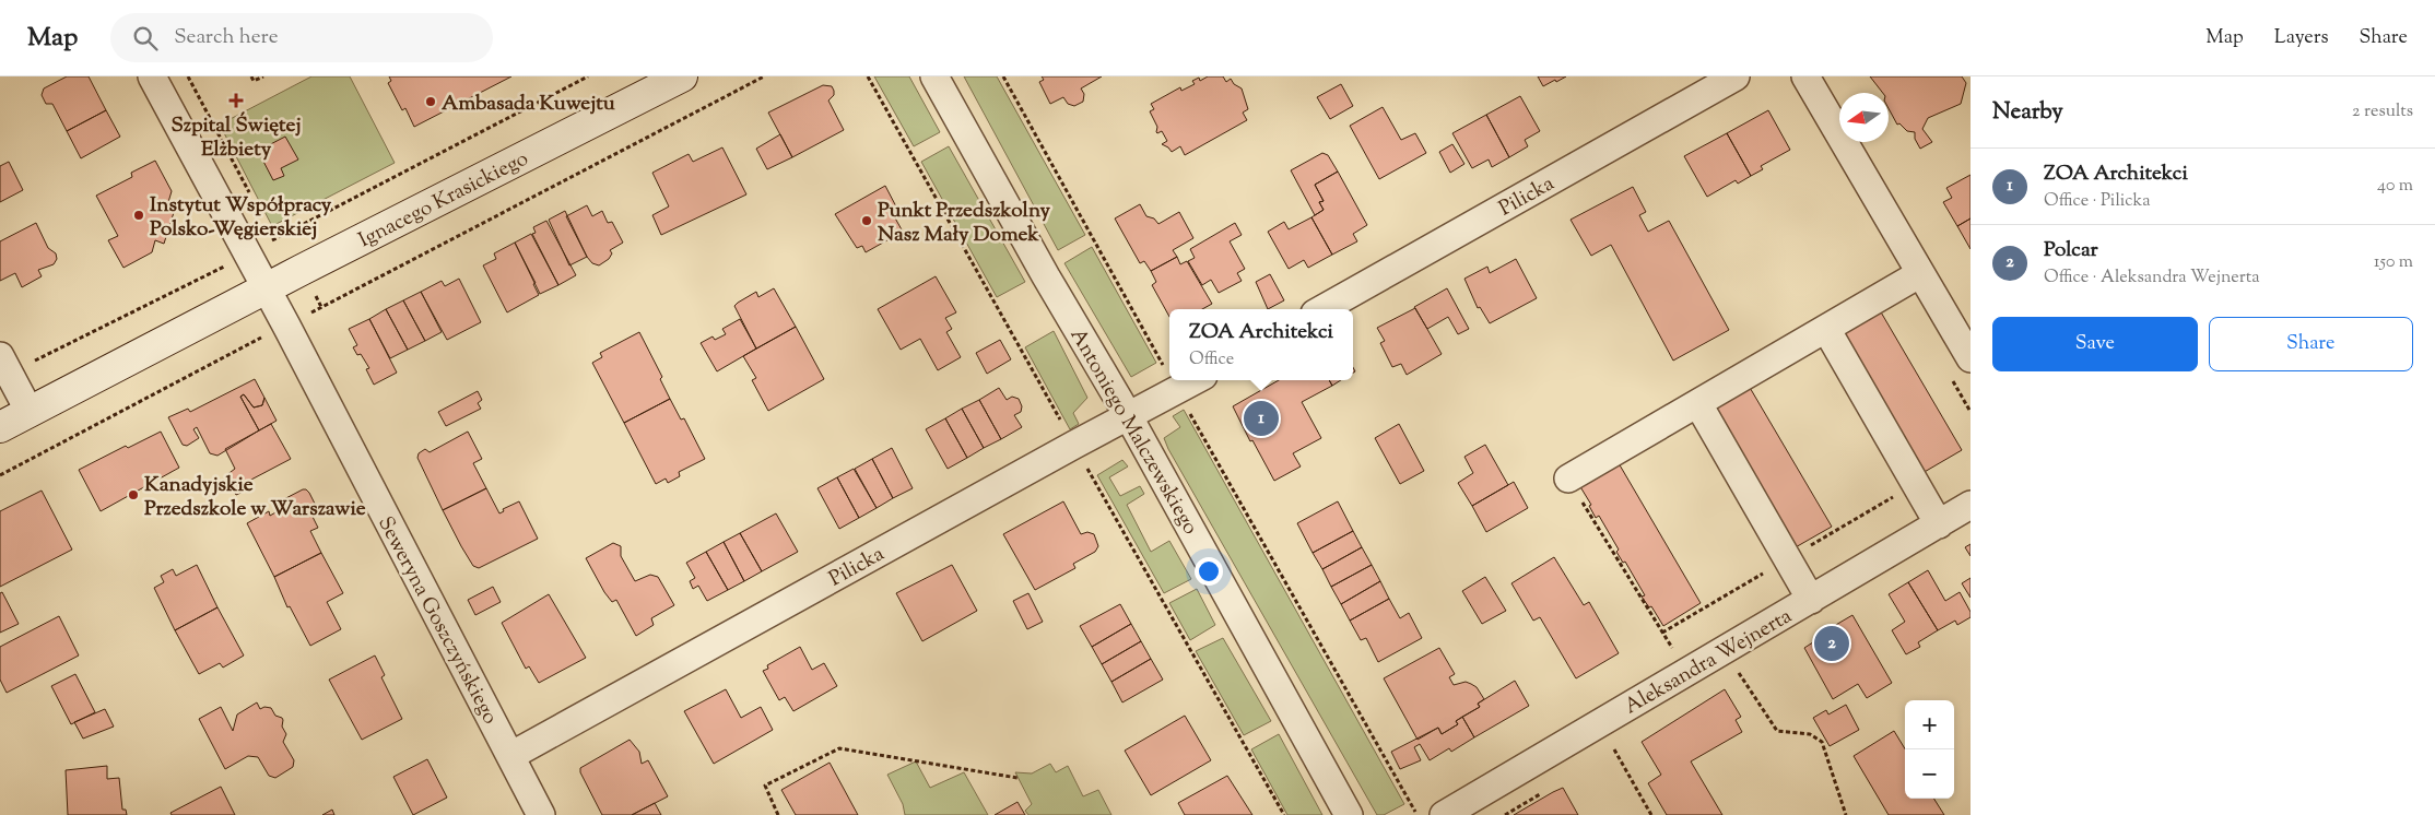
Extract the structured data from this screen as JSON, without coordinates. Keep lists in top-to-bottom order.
{
  "streets": {
    "street": [
      "Pilicka",
      "Ignacego Krasickiego",
      "Antoniego Malczewskiego",
      "Seweryna Goszczyńskiego",
      "Aleksandra Wejnerta"
    ]
  },
  "crossings": [
    ["Pilicka", "Antoniego Malczewskiego"],
    ["Pilicka", "Seweryna Goszczyńskiego"],
    ["Ignacego Krasickiego", "Seweryna Goszczyńskiego"]
  ],
  "places": {
    "health": ["Szpital Świętej Elżbiety"],
    "other": [
      "Ambasada Kuwejtu",
      "Instytut Współpracy Polsko-Węgierskiej",
      "Punkt Przedszkolny Nasz Mały Domek",
      "Kanadyjskie Przedszkole w Warszawie"
    ]
  },
  "north": "left",
  "page": {
    "header": "Map",
    "search": "Search here",
    "nav": ["Map", "Layers", "Share"],
    "heading": ["Nearby", "2 results"],
    "list": [
      {
        "mark": "1",
        "name": "ZOA Architekci",
        "note": "Office · Pilicka",
        "value": "40 m"
      },
      {
        "mark": "2",
        "name": "Polcar",
        "note": "Office · Aleksandra Wejnerta",
        "value": "150 m"
      }
    ],
    "buttons": ["Save", "Share"],
    "popup": ["ZOA Architekci", "Office"],
    "pins": ["1", "2"],
    "map_buttons": ["+", "−"]
  }
}
